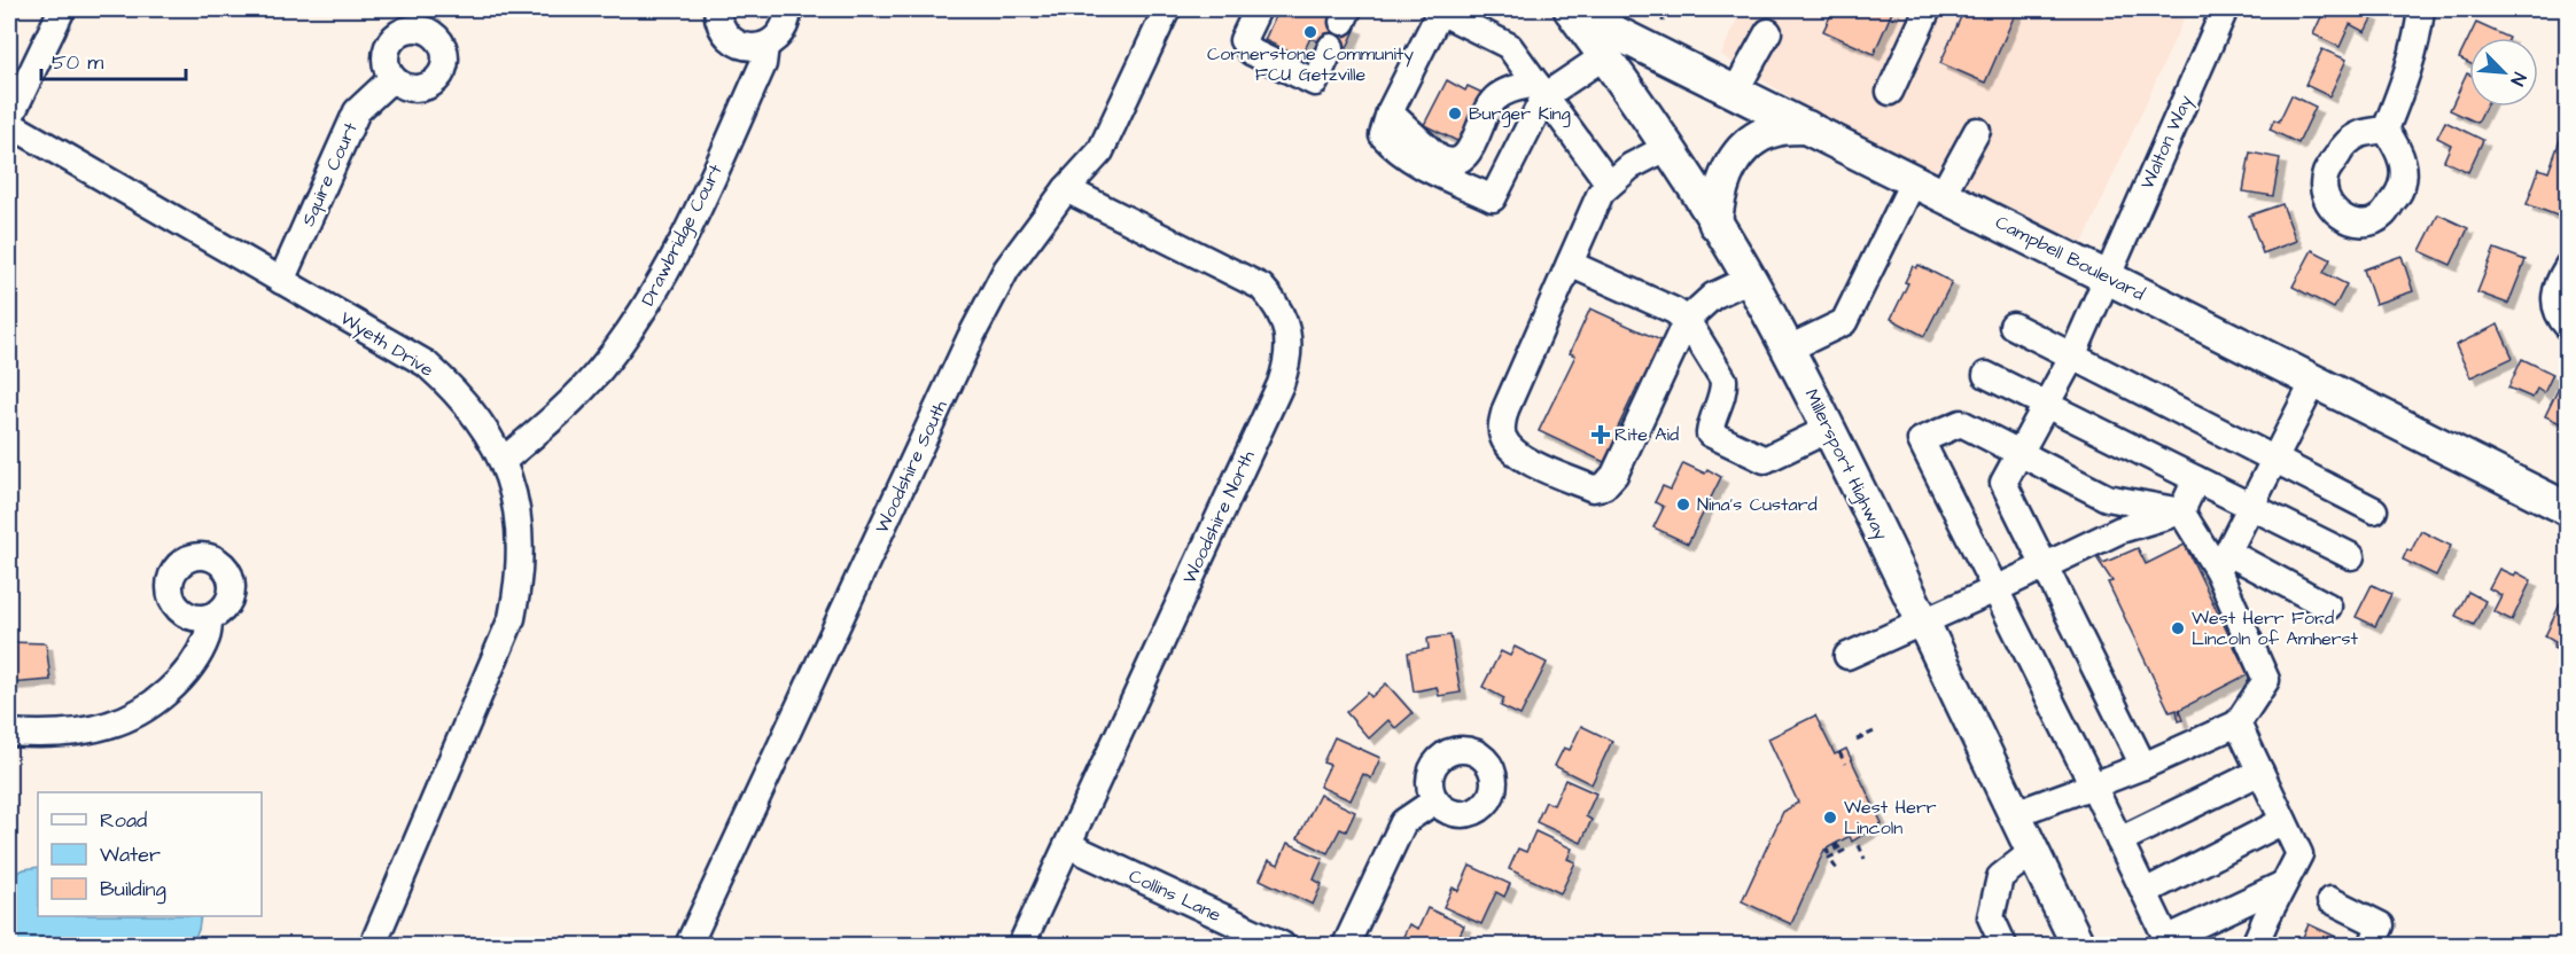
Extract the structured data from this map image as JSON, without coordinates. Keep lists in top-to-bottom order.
{
  "streets": {
    "main road": ["Campbell Boulevard", "Millersport Highway"],
    "street": [
      "Walton Way",
      "Squire Court",
      "Drawbridge Court",
      "Wyeth Drive",
      "Woodshire South",
      "Woodshire North",
      "Collins Lane"
    ]
  },
  "crossings": [
    ["Walton Way", "Campbell Boulevard"],
    ["Squire Court", "Wyeth Drive"],
    ["Drawbridge Court", "Wyeth Drive"],
    ["Campbell Boulevard", "Millersport Highway"],
    ["Woodshire South", "Woodshire North"],
    ["Woodshire North", "Collins Lane"]
  ],
  "places": {
    "other": [
      "Cornerstone Community FCU Getzville",
      "Burger King",
      "Nina's Custard",
      "West Herr Ford Lincoln of Amherst",
      "West Herr Lincoln"
    ],
    "health": ["Rite Aid"]
  },
  "legend": ["Road", "Water", "Building"],
  "scale_bar": "50 m",
  "north": "bottom right"
}
